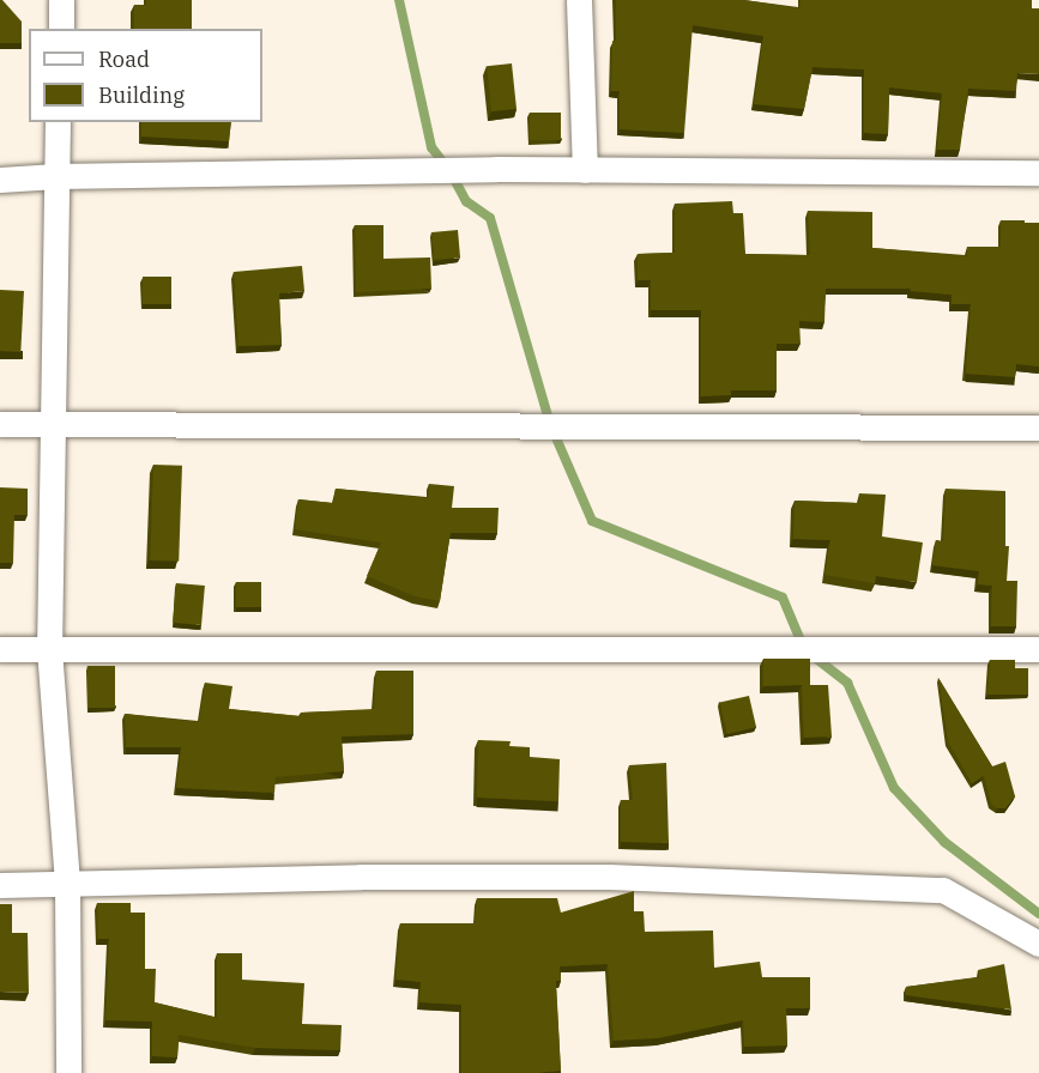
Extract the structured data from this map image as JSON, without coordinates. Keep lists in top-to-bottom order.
{
  "legend": ["Road", "Building"]
}
